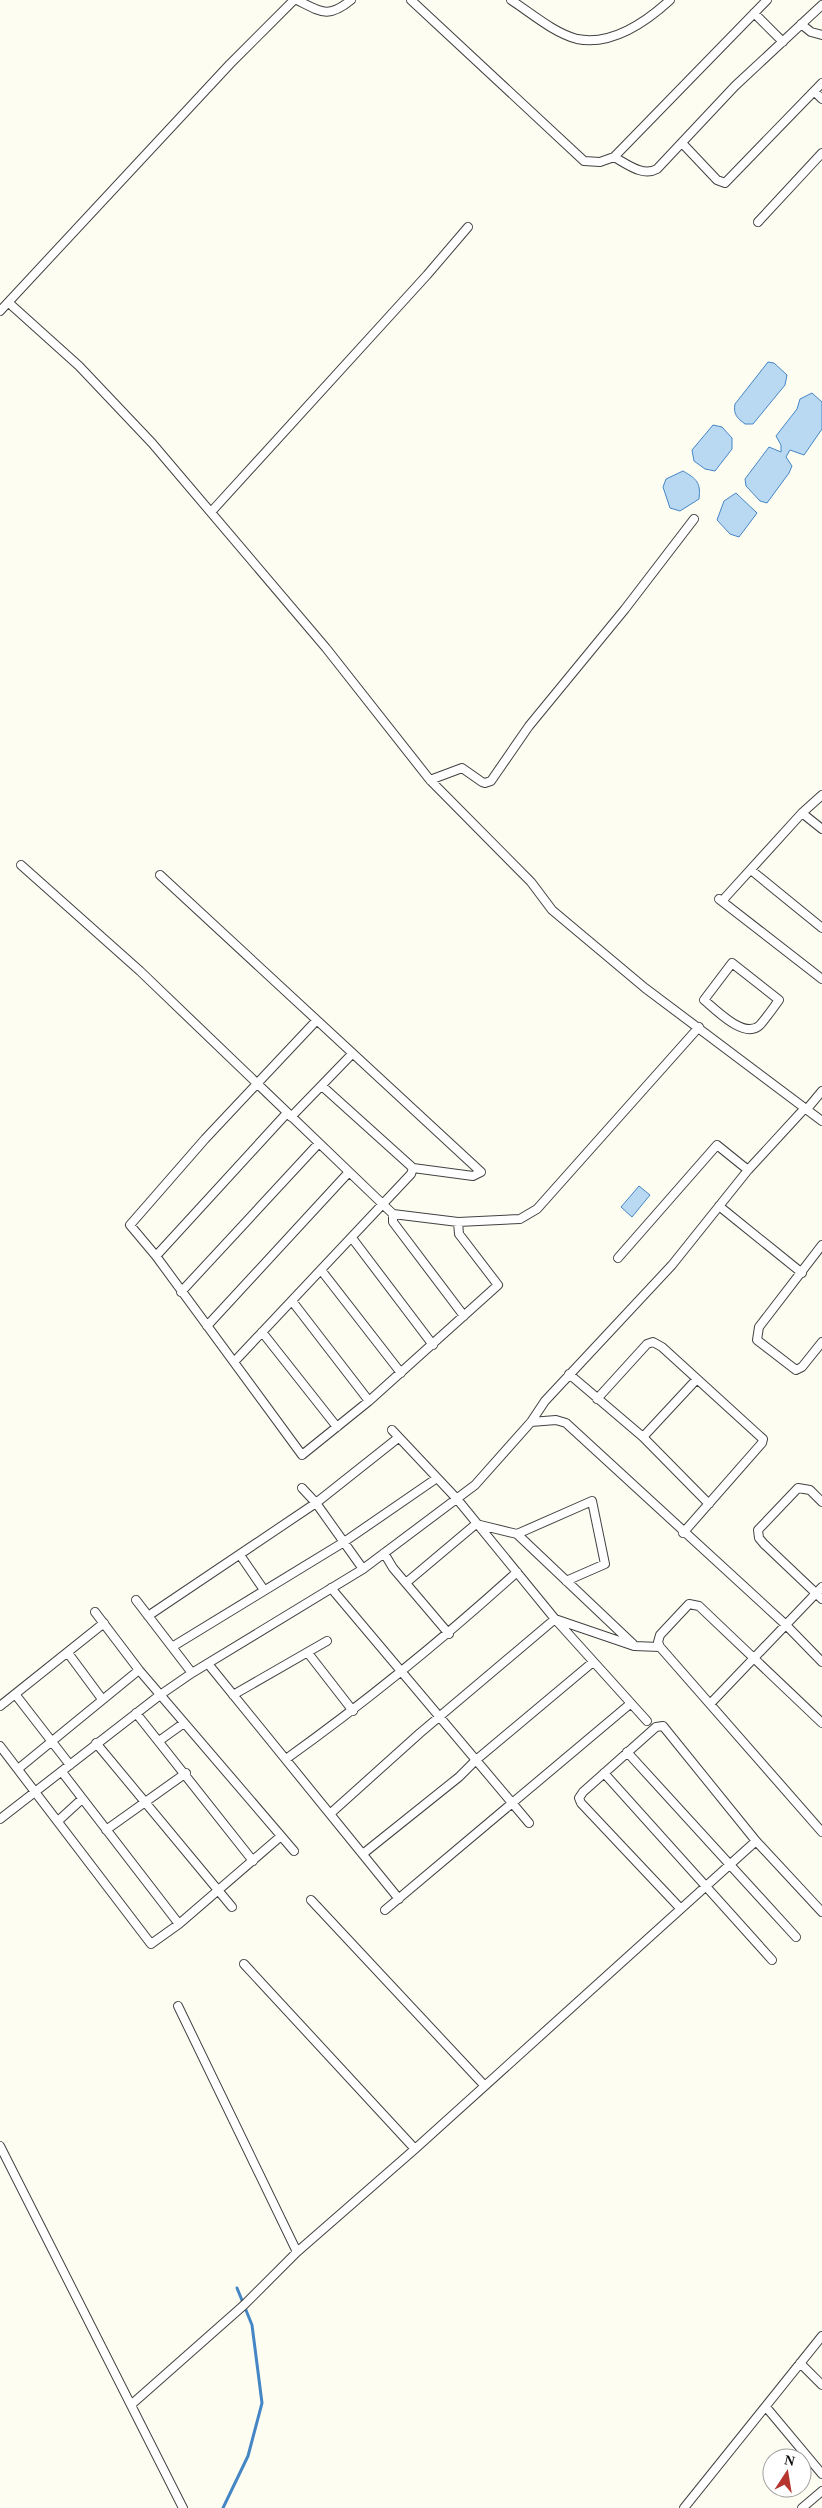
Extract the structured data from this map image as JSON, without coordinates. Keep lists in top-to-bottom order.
{
  "north": "top"
}
